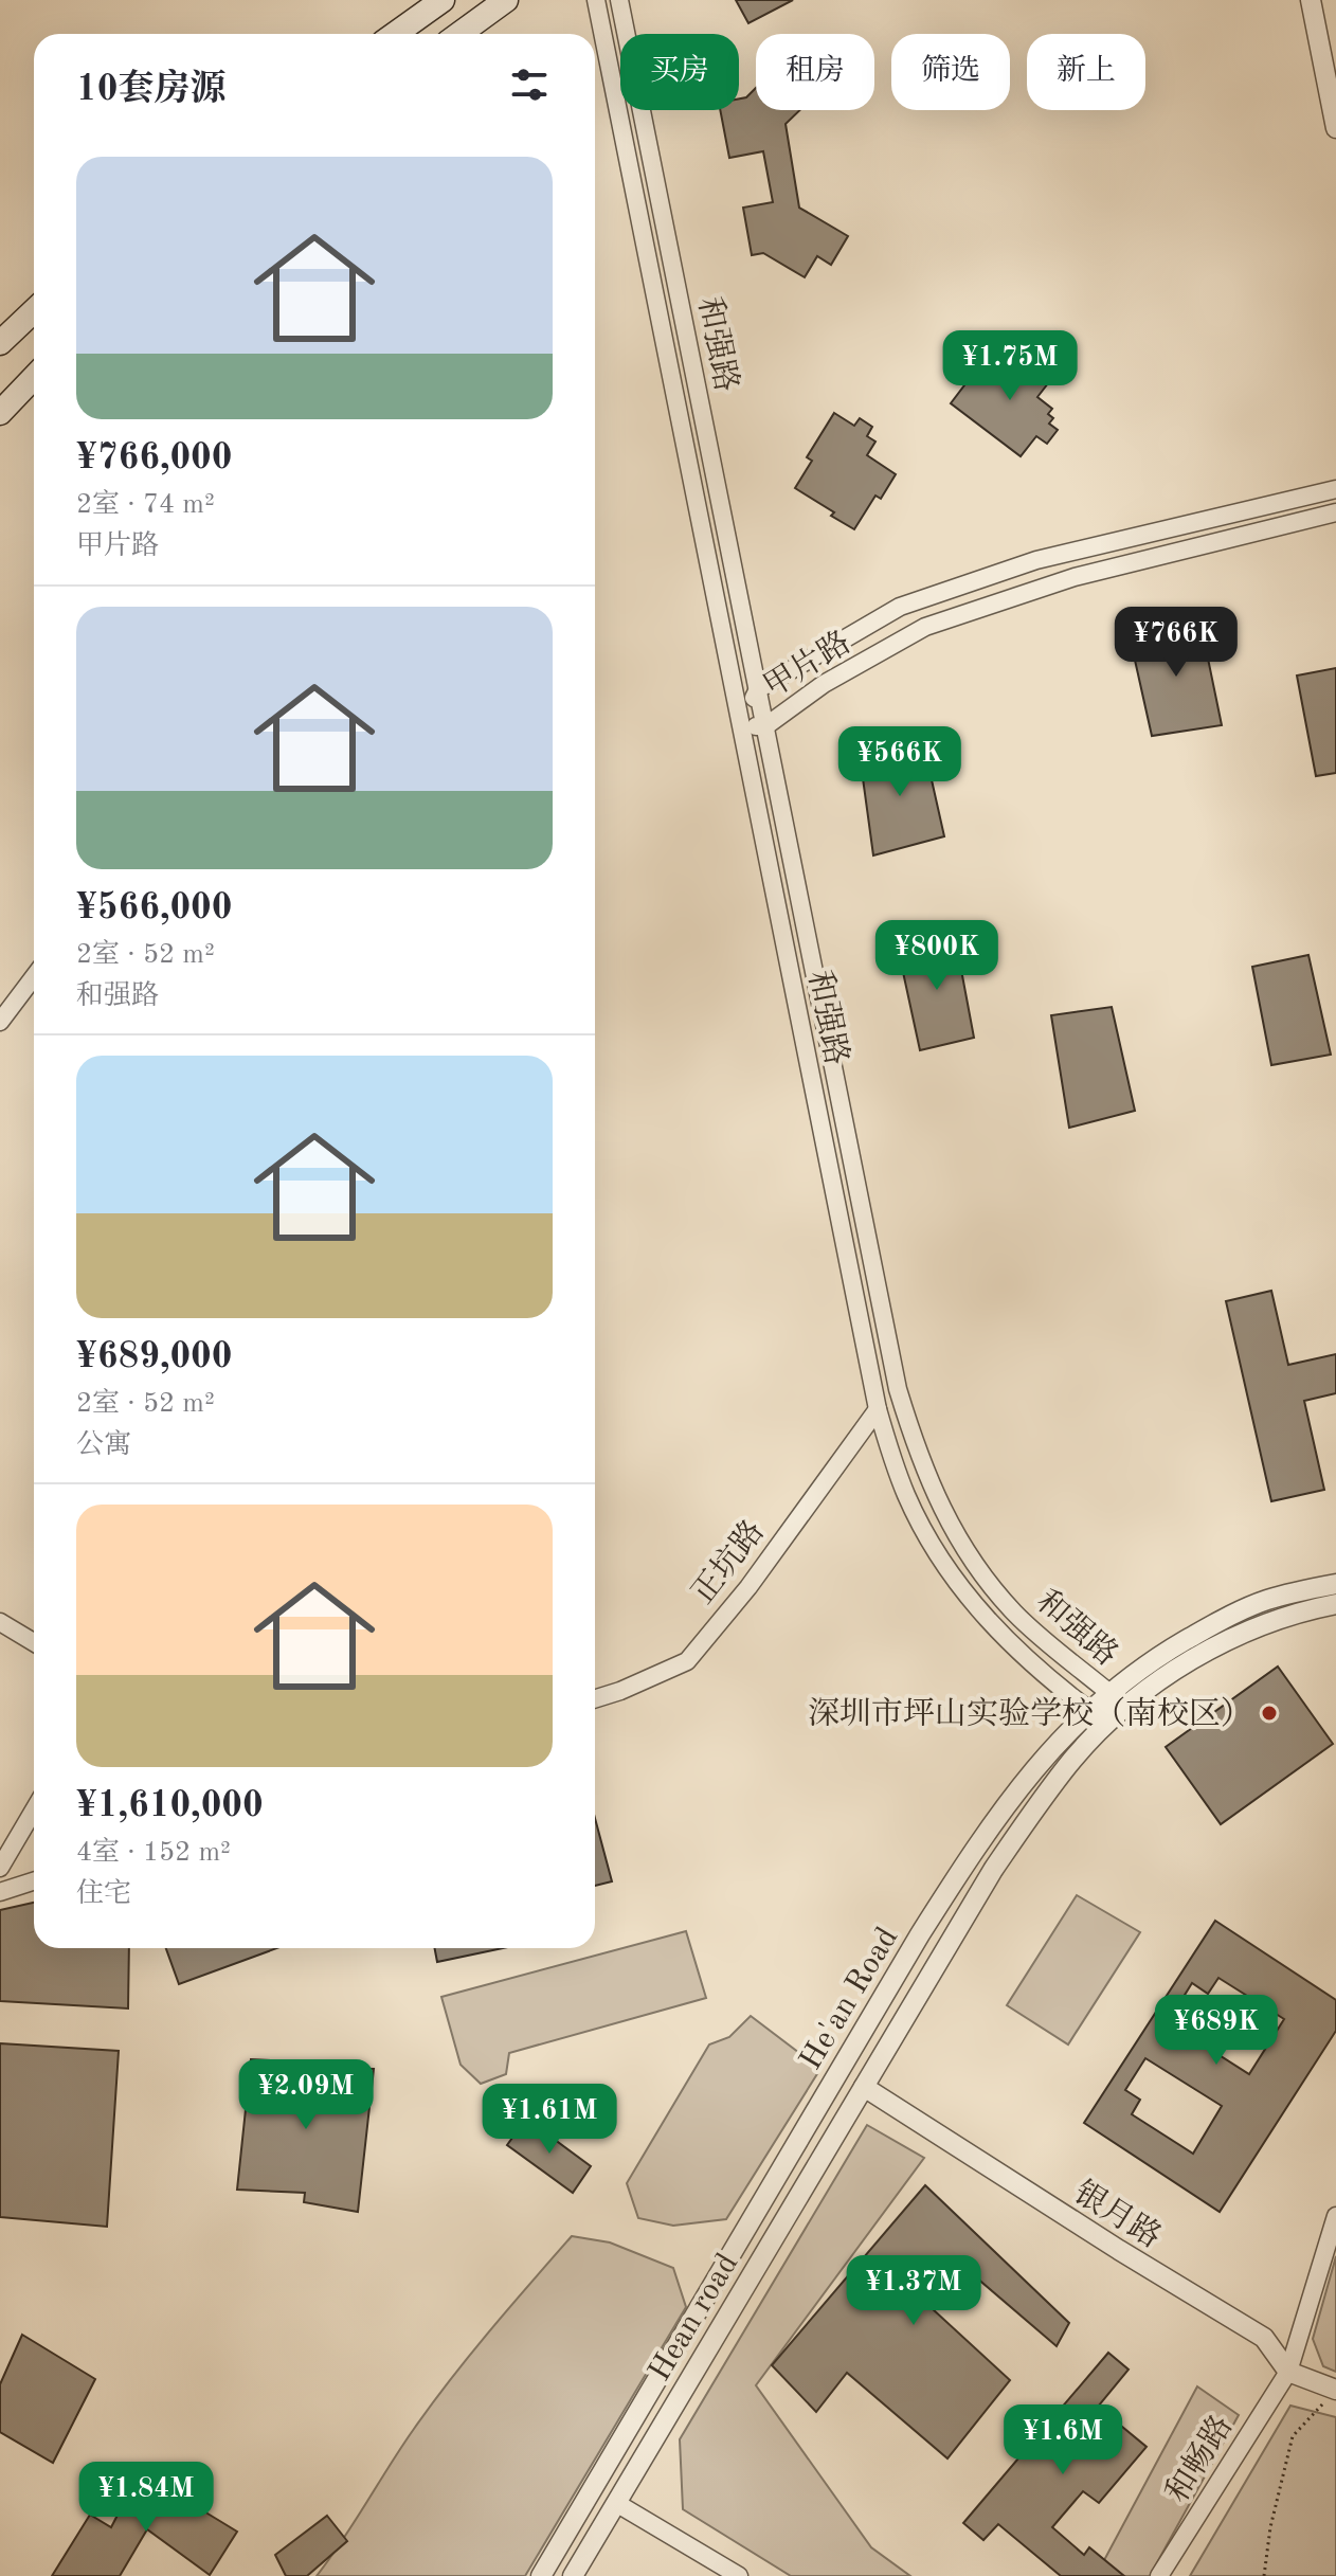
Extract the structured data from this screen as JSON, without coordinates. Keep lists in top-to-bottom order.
{
  "streets": {
    "street": [
      "和强路",
      "甲片路",
      "正坑路",
      "He'an Road",
      "银月路",
      "Hean road",
      "和畅路"
    ]
  },
  "crossings": [
    ["和强路", "甲片路"],
    ["和强路", "正坑路"],
    ["和强路", "He'an Road"],
    ["He'an Road", "银月路"],
    ["He'an Road", "Hean road"],
    ["银月路", "Hean road"],
    ["银月路", "和畅路"]
  ],
  "places": ["深圳市坪山实验学校（南校区）"],
  "page": {
    "chip": [
      "买房",
      "租房",
      "筛选",
      "新上"
    ],
    "heading": "10套房源",
    "list": [
      {
        "name": "¥766,000",
        "note": "2室 · 74 m² · 甲片路"
      },
      {
        "name": "¥566,000",
        "note": "2室 · 52 m² · 和强路"
      },
      {
        "name": "¥689,000",
        "note": "2室 · 52 m² · 公寓"
      },
      {
        "name": "¥1,610,000",
        "note": "4室 · 152 m² · 住宅"
      }
    ],
    "price": [
      "¥1.75M",
      "¥766K",
      "¥566K",
      "¥800K",
      "¥689K",
      "¥2.09M",
      "¥1.61M",
      "¥1.37M",
      "¥1.6M",
      "¥1.84M"
    ]
  }
}
